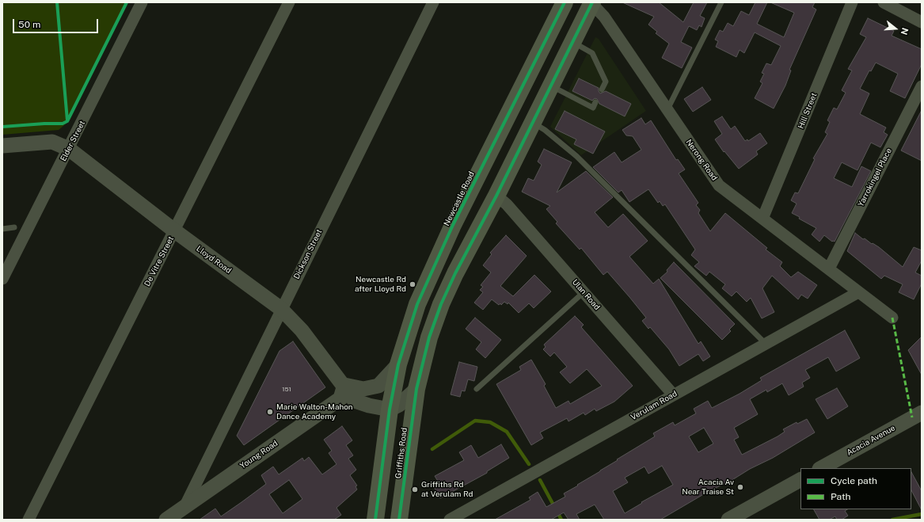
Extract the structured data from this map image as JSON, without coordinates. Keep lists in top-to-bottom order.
{
  "streets": {
    "highway": ["Newcastle Road", "Griffiths Road"],
    "street": [
      "Hill Street",
      "Elder Street",
      "Nerong Road",
      "Yarrokingel Place",
      "Dickson Street",
      "Lloyd Road",
      "De Vitre Street",
      "Ulan Road",
      "Verulam Road",
      "Acacia Avenue",
      "Young Road"
    ]
  },
  "crossings": [
    ["Hill Street", "Nerong Road"],
    ["Elder Street", "Lloyd Road"],
    ["Nerong Road", "Yarrokingel Place"],
    ["Nerong Road", "Verulam Road"],
    ["Newcastle Road", "Lloyd Road"],
    ["Dickson Street", "Lloyd Road"],
    ["Dickson Street", "Young Road"],
    ["Lloyd Road", "De Vitre Street"],
    ["Lloyd Road", "Young Road"],
    ["Ulan Road", "Verulam Road"]
  ],
  "places": [
    "Newcastle Rd after Lloyd Rd",
    "Marie Walton-Mahon Dance Academy",
    "Acacia Av Near Traise St",
    "Griffiths Rd at Verulam Rd"
  ],
  "house_numbers": ["151"],
  "legend": ["Cycle path", "Path"],
  "scale_bar": "50 m",
  "north": "right"
}
